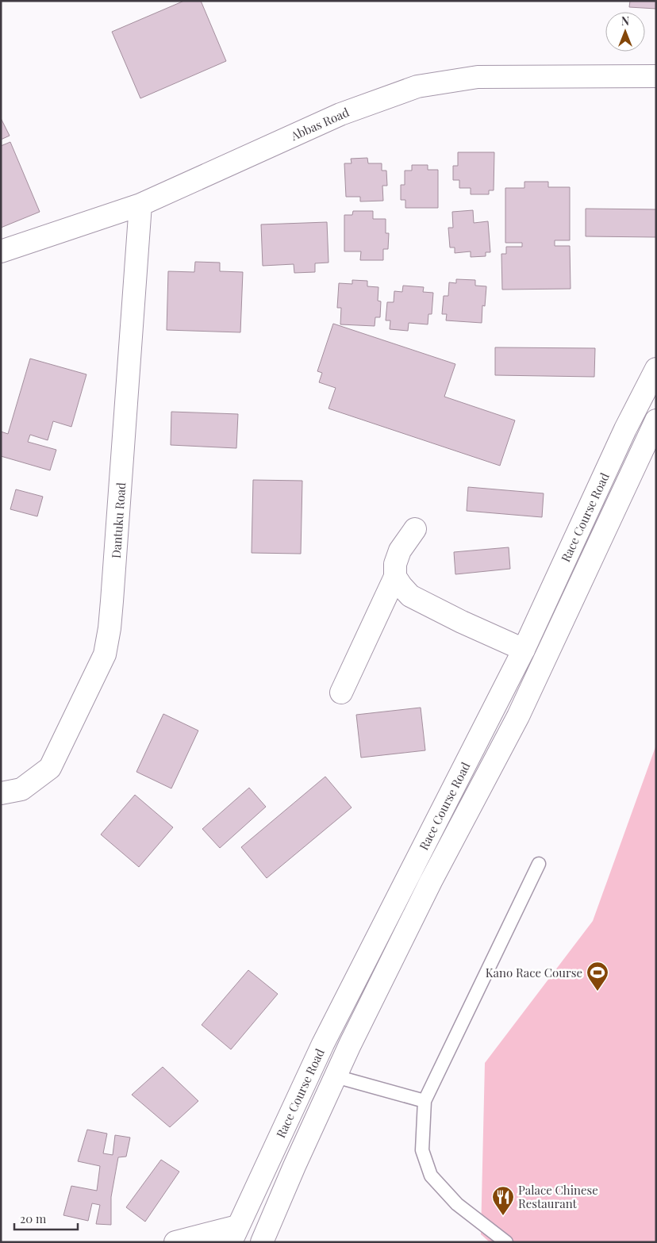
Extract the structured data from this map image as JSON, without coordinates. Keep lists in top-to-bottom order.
{
  "streets": {
    "street": ["Abbas Road", "Race Course Road", "Dantuku Road"]
  },
  "crossings": [
    ["Abbas Road", "Dantuku Road"]
  ],
  "places": {
    "sports": ["Kano Race Course"],
    "restaurant": ["Palace Chinese Restaurant"]
  },
  "scale_bar": "20 m",
  "north": "top"
}
